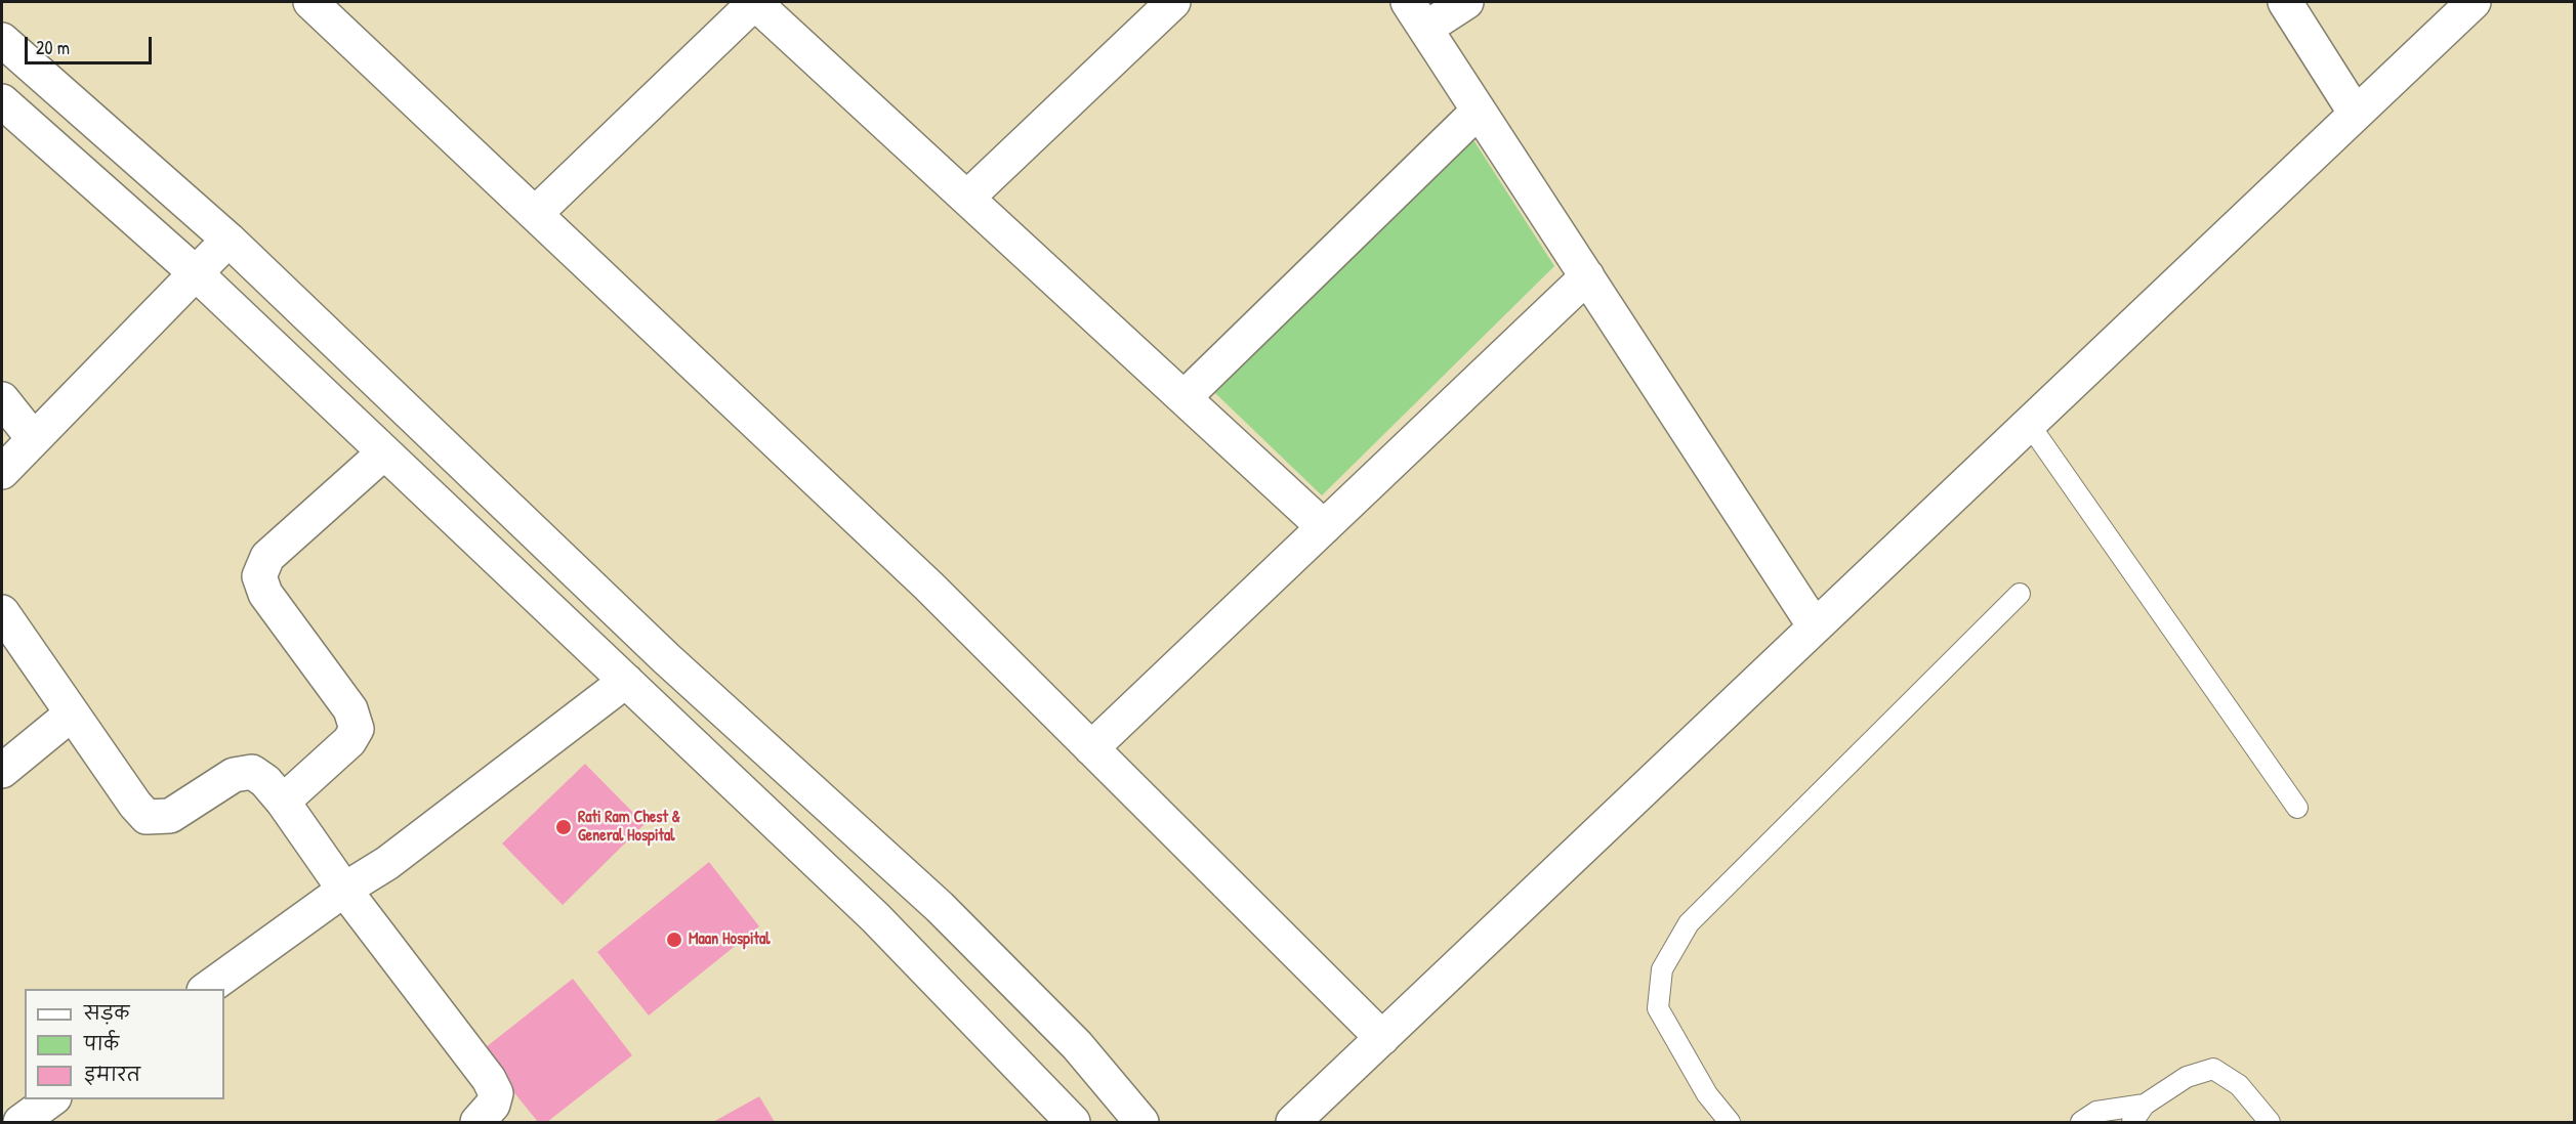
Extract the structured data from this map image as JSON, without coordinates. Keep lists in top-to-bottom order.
{
  "places": ["Rati Ram Chest & General Hospital", "Maan Hospital"],
  "legend": ["सड़क", "पार्क", "इमारत"],
  "scale_bar": "20 m"
}
